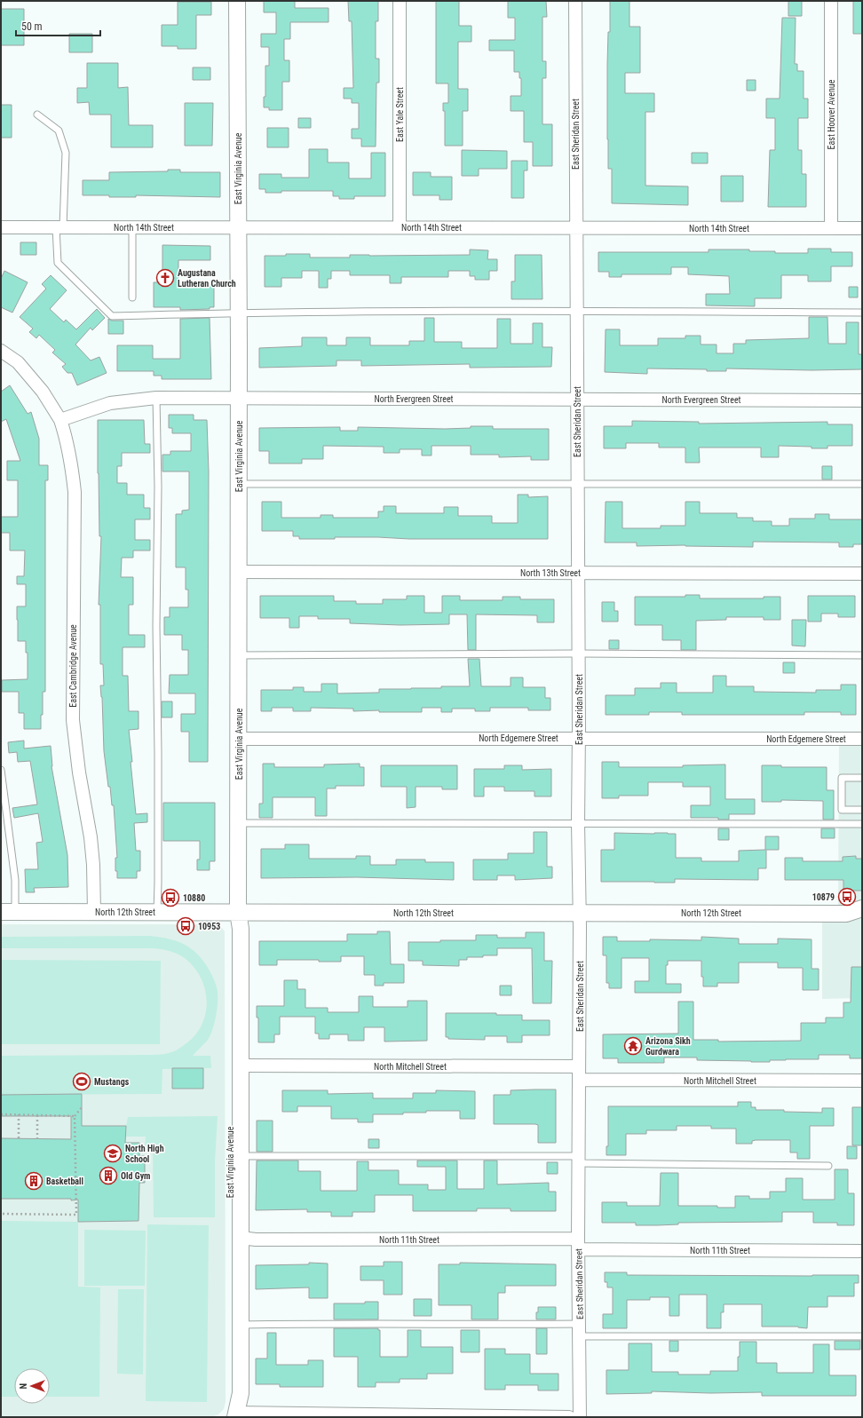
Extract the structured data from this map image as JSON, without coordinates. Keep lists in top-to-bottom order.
{
  "streets": {
    "street": [
      "East Yale Street",
      "East Hoover Avenue",
      "East Sheridan Street",
      "East Virginia Avenue",
      "North 14th Street",
      "North Evergreen Street",
      "North 13th Street",
      "East Cambridge Avenue",
      "North Edgemere Street",
      "North 12th Street",
      "North Mitchell Street",
      "North 11th Street"
    ]
  },
  "crossings": [
    ["East Yale Street", "North 14th Street"],
    ["East Hoover Avenue", "North 14th Street"],
    ["East Sheridan Street", "North 14th Street"],
    ["East Sheridan Street", "North Evergreen Street"],
    ["East Sheridan Street", "North 13th Street"],
    ["East Sheridan Street", "North Edgemere Street"],
    ["East Sheridan Street", "North 12th Street"],
    ["East Sheridan Street", "North Mitchell Street"],
    ["East Sheridan Street", "North 11th Street"],
    ["East Virginia Avenue", "North 14th Street"],
    ["East Virginia Avenue", "North Evergreen Street"],
    ["East Virginia Avenue", "North 13th Street"],
    ["East Virginia Avenue", "North Edgemere Street"],
    ["East Virginia Avenue", "North 12th Street"],
    ["East Virginia Avenue", "North Mitchell Street"],
    ["East Virginia Avenue", "North 11th Street"],
    ["North Evergreen Street", "East Cambridge Avenue"],
    ["East Cambridge Avenue", "North 12th Street"]
  ],
  "places": {
    "church": ["Augustana Lutheran Church"],
    "bus stop": ["10879", "10880", "10953"],
    "temple": ["Arizona Sikh Gurdwara"],
    "sports": ["Mustangs"],
    "school or university": ["North High School"],
    "building": ["Old Gym", "Basketball"]
  },
  "scale_bar": "50 m",
  "north": "left"
}
